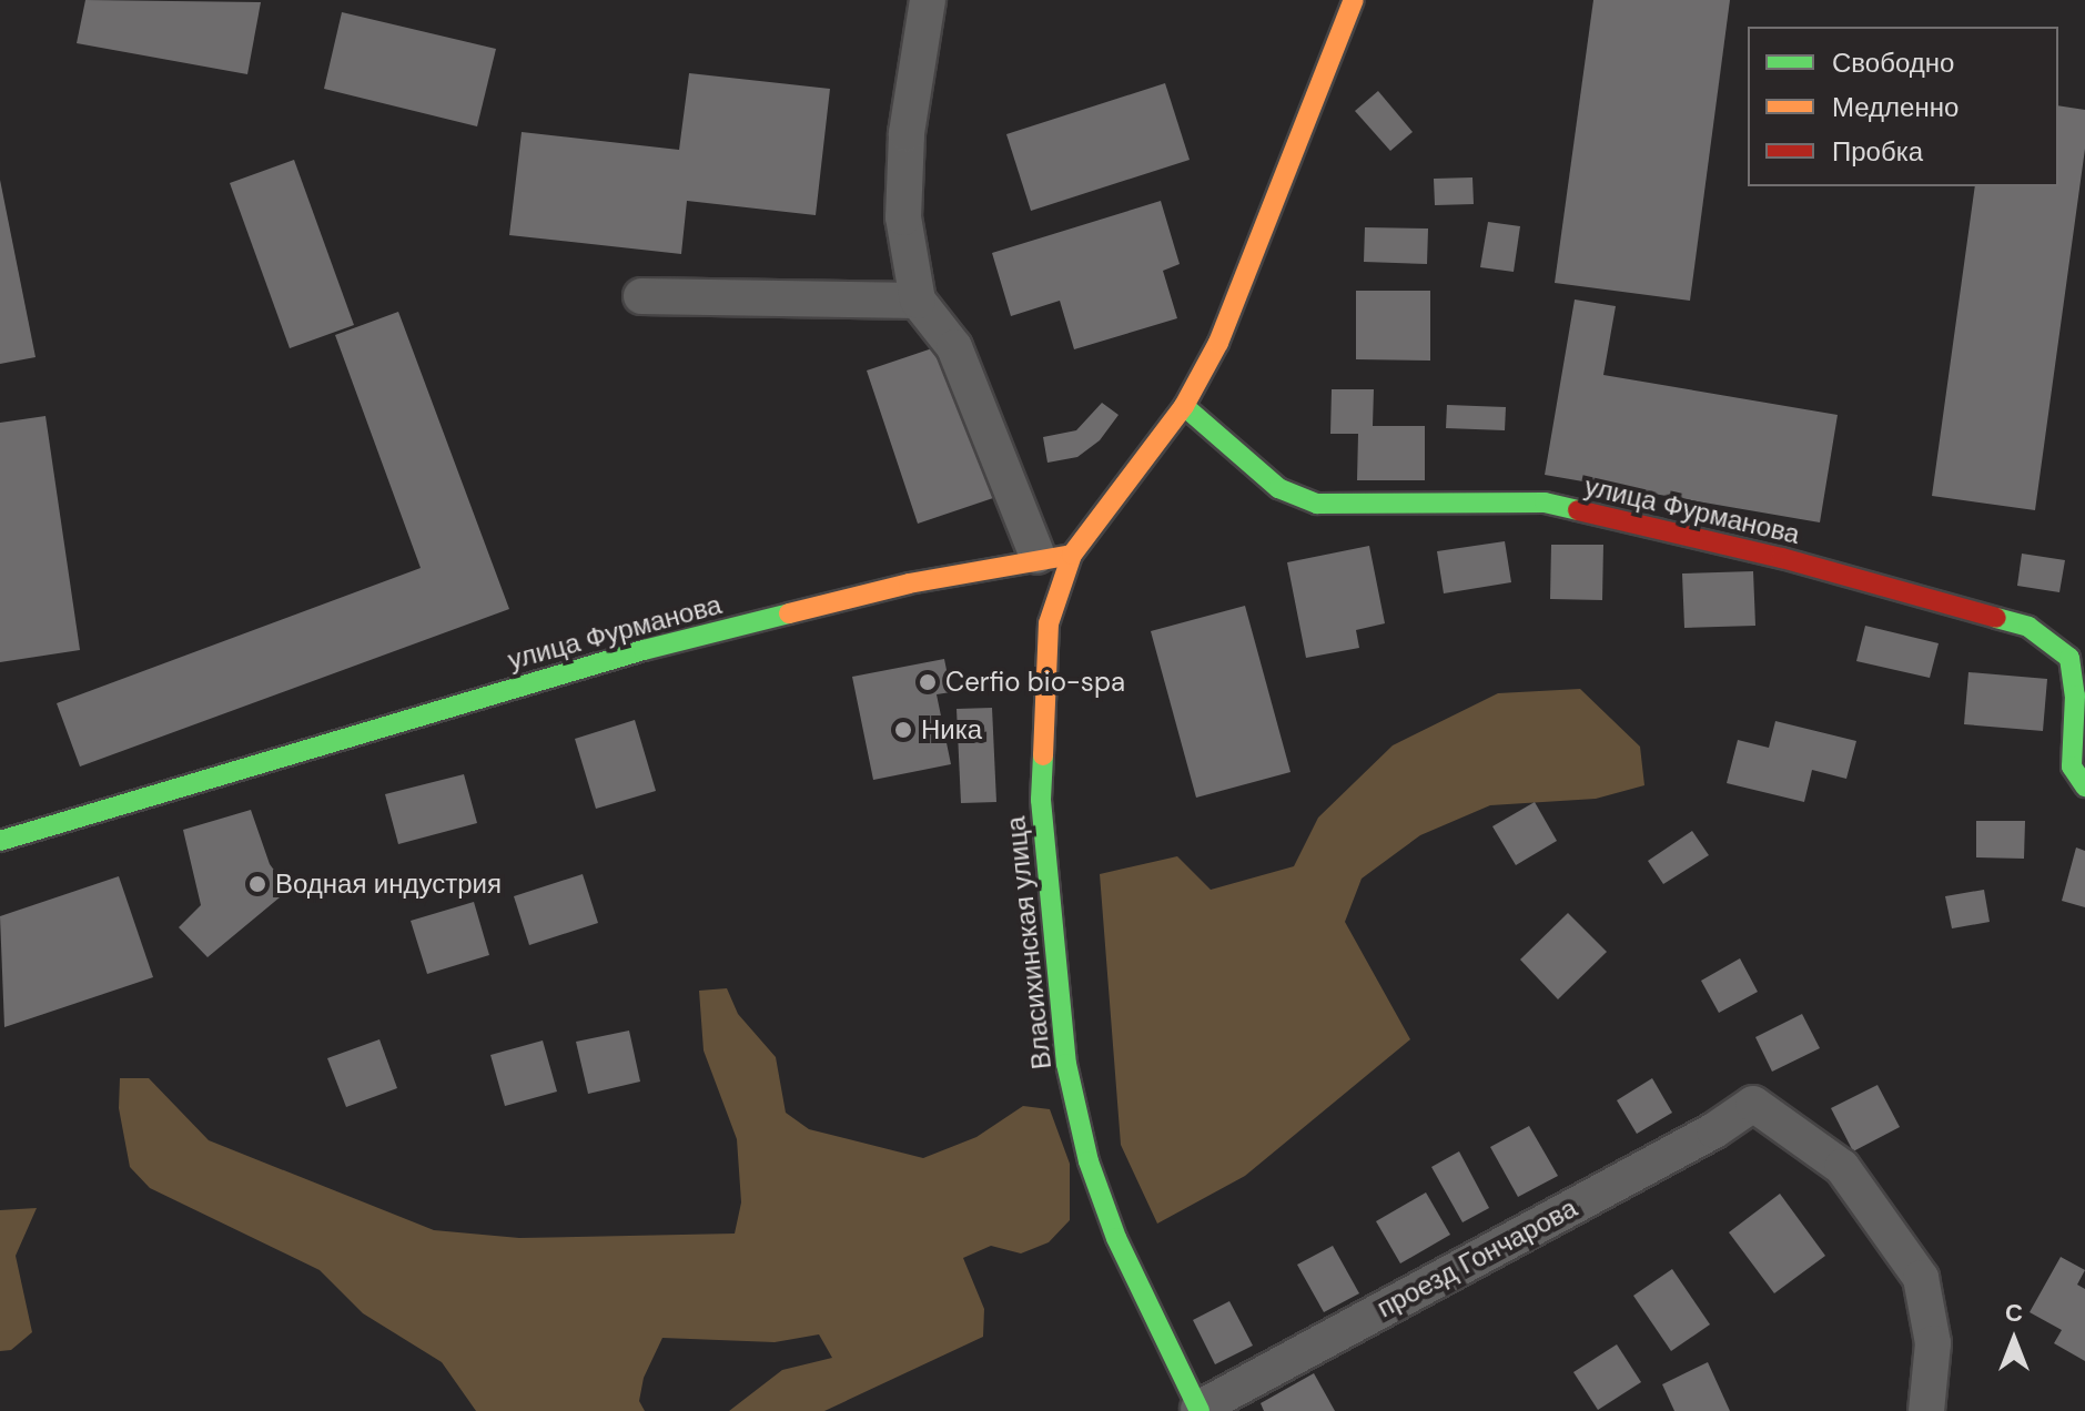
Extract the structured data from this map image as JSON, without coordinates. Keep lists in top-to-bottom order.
{
  "streets": {
    "street": ["улица Фурманова", "Власихинская улица", "проезд Гончарова"]
  },
  "crossings": [
    ["улица Фурманова", "Власихинская улица"],
    ["Власихинская улица", "проезд Гончарова"]
  ],
  "places": ["Cerfio bio-spa", "Ника", "Водная индустрия"],
  "legend": ["Свободно", "Медленно", "Пробка"],
  "north": "top"
}
